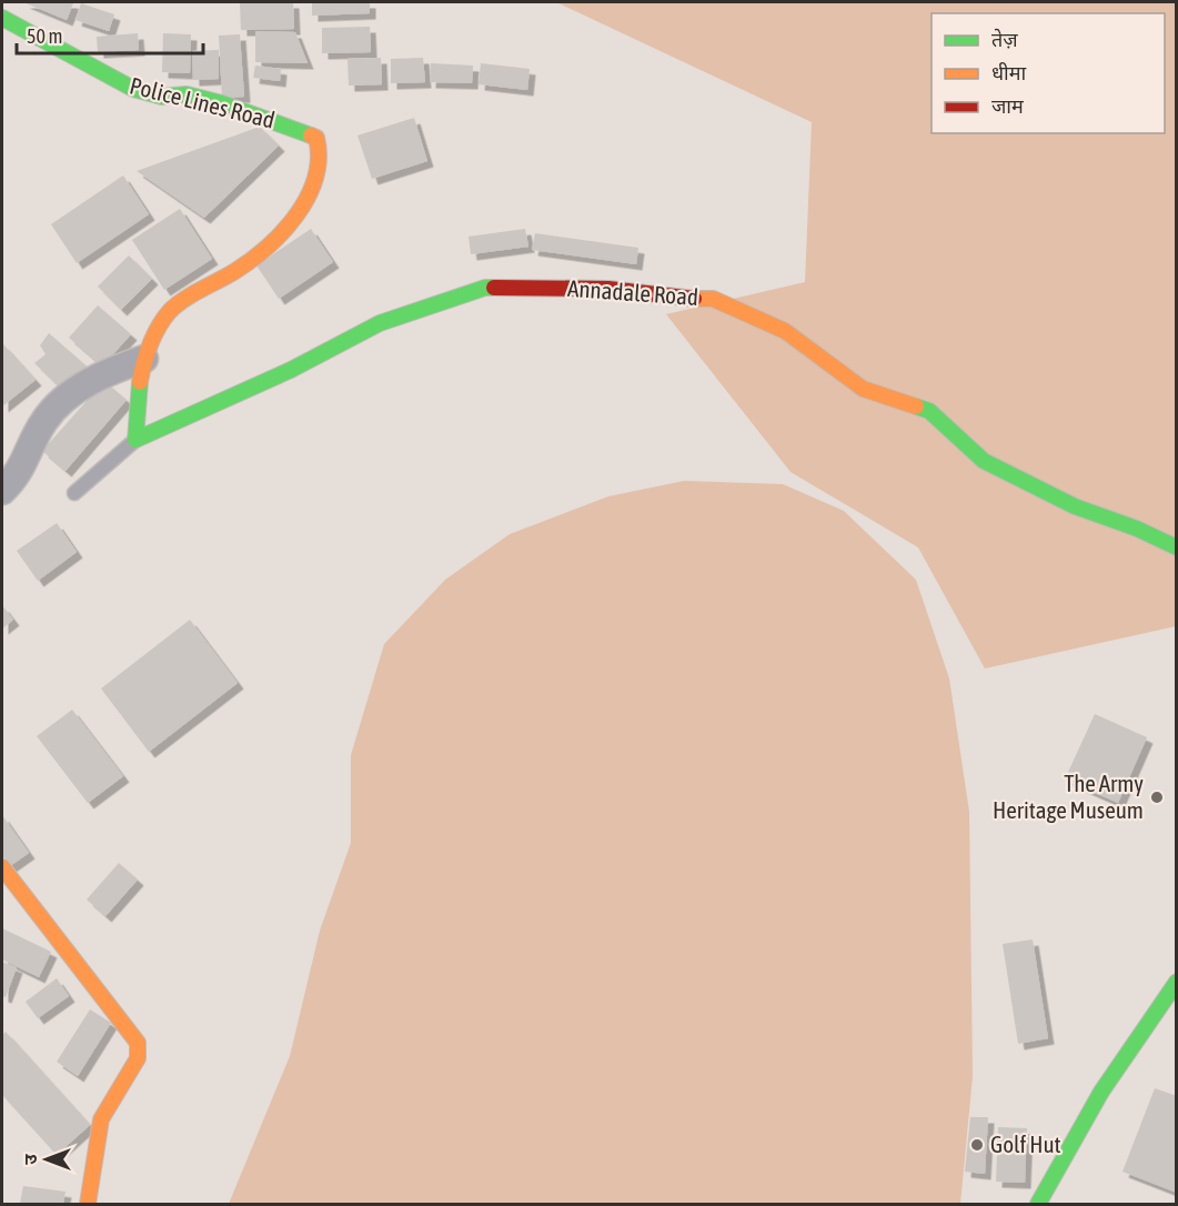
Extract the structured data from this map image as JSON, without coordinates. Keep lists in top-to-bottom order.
{
  "streets": {
    "street": ["Police Lines Road", "Annadale Road"]
  },
  "crossings": [
    ["Police Lines Road", "Annadale Road"]
  ],
  "places": ["The Army Heritage Museum", "Golf Hut"],
  "legend": ["तेज़", "धीमा", "जाम"],
  "scale_bar": "50 m",
  "north": "left"
}
